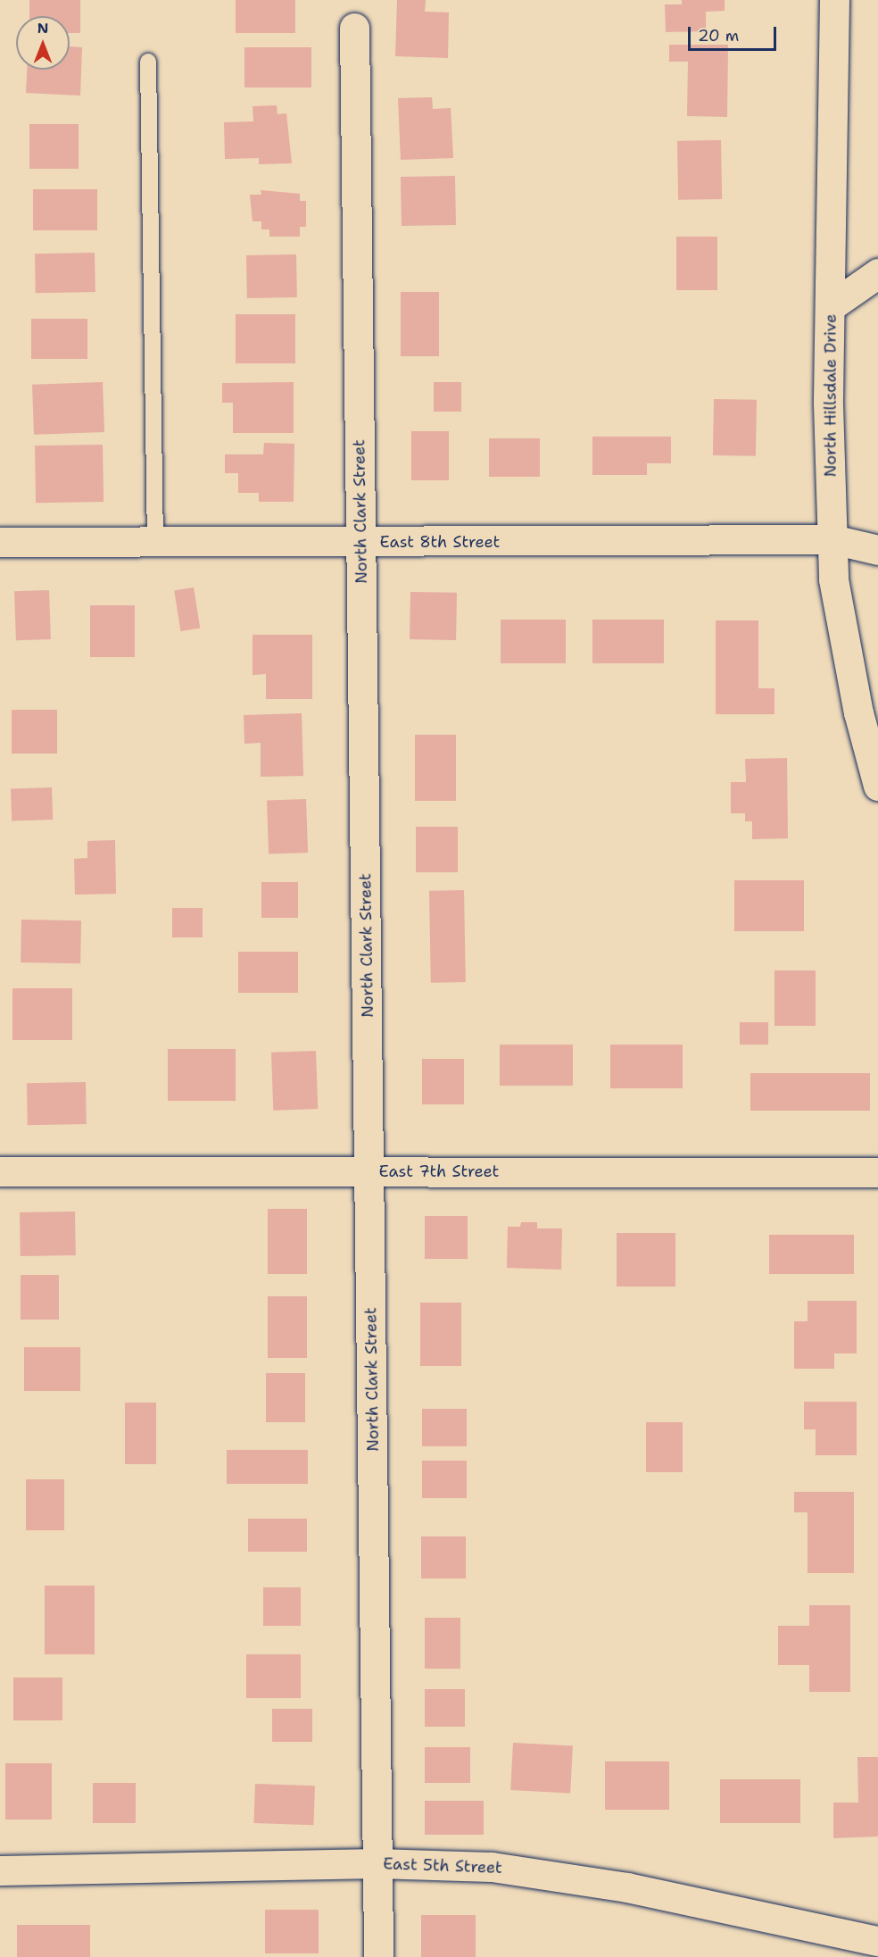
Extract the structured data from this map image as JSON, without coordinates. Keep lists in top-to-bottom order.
{
  "streets": {
    "street": [
      "North Hillsdale Drive",
      "North Clark Street",
      "East 8th Street",
      "East 7th Street",
      "East 5th Street"
    ]
  },
  "crossings": [
    ["North Hillsdale Drive", "East 8th Street"],
    ["North Clark Street", "East 8th Street"],
    ["North Clark Street", "East 7th Street"],
    ["North Clark Street", "East 5th Street"]
  ],
  "scale_bar": "20 m",
  "north": "top"
}
